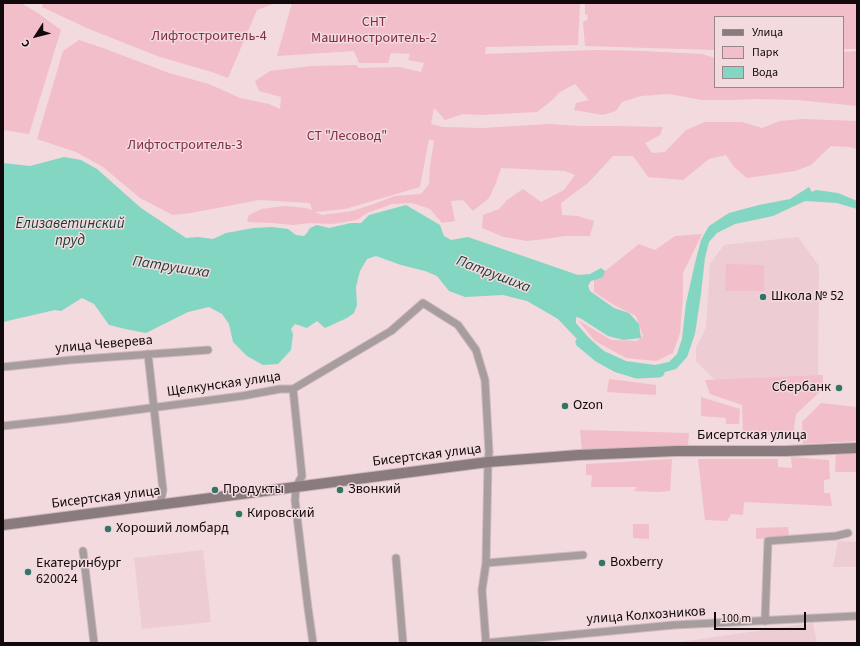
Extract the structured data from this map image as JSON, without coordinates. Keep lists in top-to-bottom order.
{
  "streets": {
    "main road": ["Бисертская улица"],
    "street": ["улица Чеверева", "Щелкунская улица", "улица Колхозников"]
  },
  "crossings": [
    ["Щелкунская улица", "Бисертская улица"]
  ],
  "water": ["Елизаветинский пруд", "Патрушиха"],
  "parks": [
    "СНТ Машиностроитель-2",
    "Лифтостроитель-4",
    "СТ \"Лесовод\"",
    "Лифтостроитель-3"
  ],
  "places": [
    "Школа № 52",
    "Сбербанк",
    "Ozon",
    "Продукты",
    "Звонкий",
    "Кировский",
    "Хороший ломбард",
    "Boxberry",
    "Екатеринбург 620024"
  ],
  "legend": ["Улица", "Парк", "Вода"],
  "scale_bar": "100 m",
  "north": "bottom left"
}
